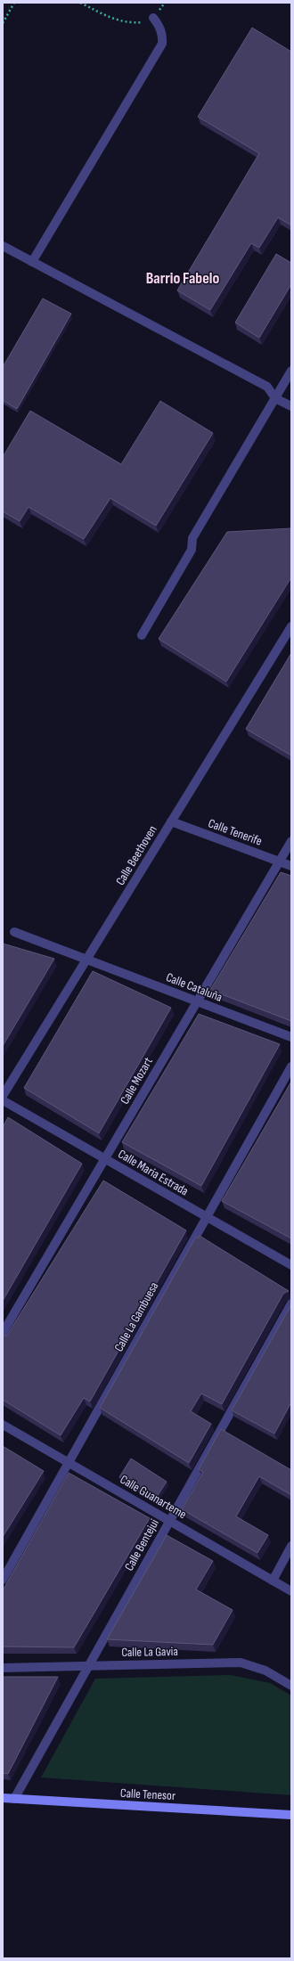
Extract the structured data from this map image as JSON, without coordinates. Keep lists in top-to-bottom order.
{
  "streets": {
    "street": [
      "Calle Tenerife",
      "Calle Beethoven",
      "Calle Cataluña",
      "Calle Mozart",
      "Calle Maria Estrada",
      "Calle La Gambuesa",
      "Calle Guanarteme",
      "Calle Bentejui",
      "Calle La Gavia",
      "Calle Tenesor"
    ]
  },
  "crossings": [
    ["Calle Tenerife", "Calle Beethoven"],
    ["Calle Tenerife", "Calle Mozart"],
    ["Calle Beethoven", "Calle Cataluña"],
    ["Calle Cataluña", "Calle Mozart"],
    ["Calle Mozart", "Calle Maria Estrada"],
    ["Calle Maria Estrada", "Calle La Gambuesa"],
    ["Calle La Gambuesa", "Calle Guanarteme"],
    ["Calle Guanarteme", "Calle Bentejui"],
    ["Calle Bentejui", "Calle La Gavia"],
    ["Calle Bentejui", "Calle Tenesor"]
  ],
  "districts": ["Barrio Fabelo"]
}
